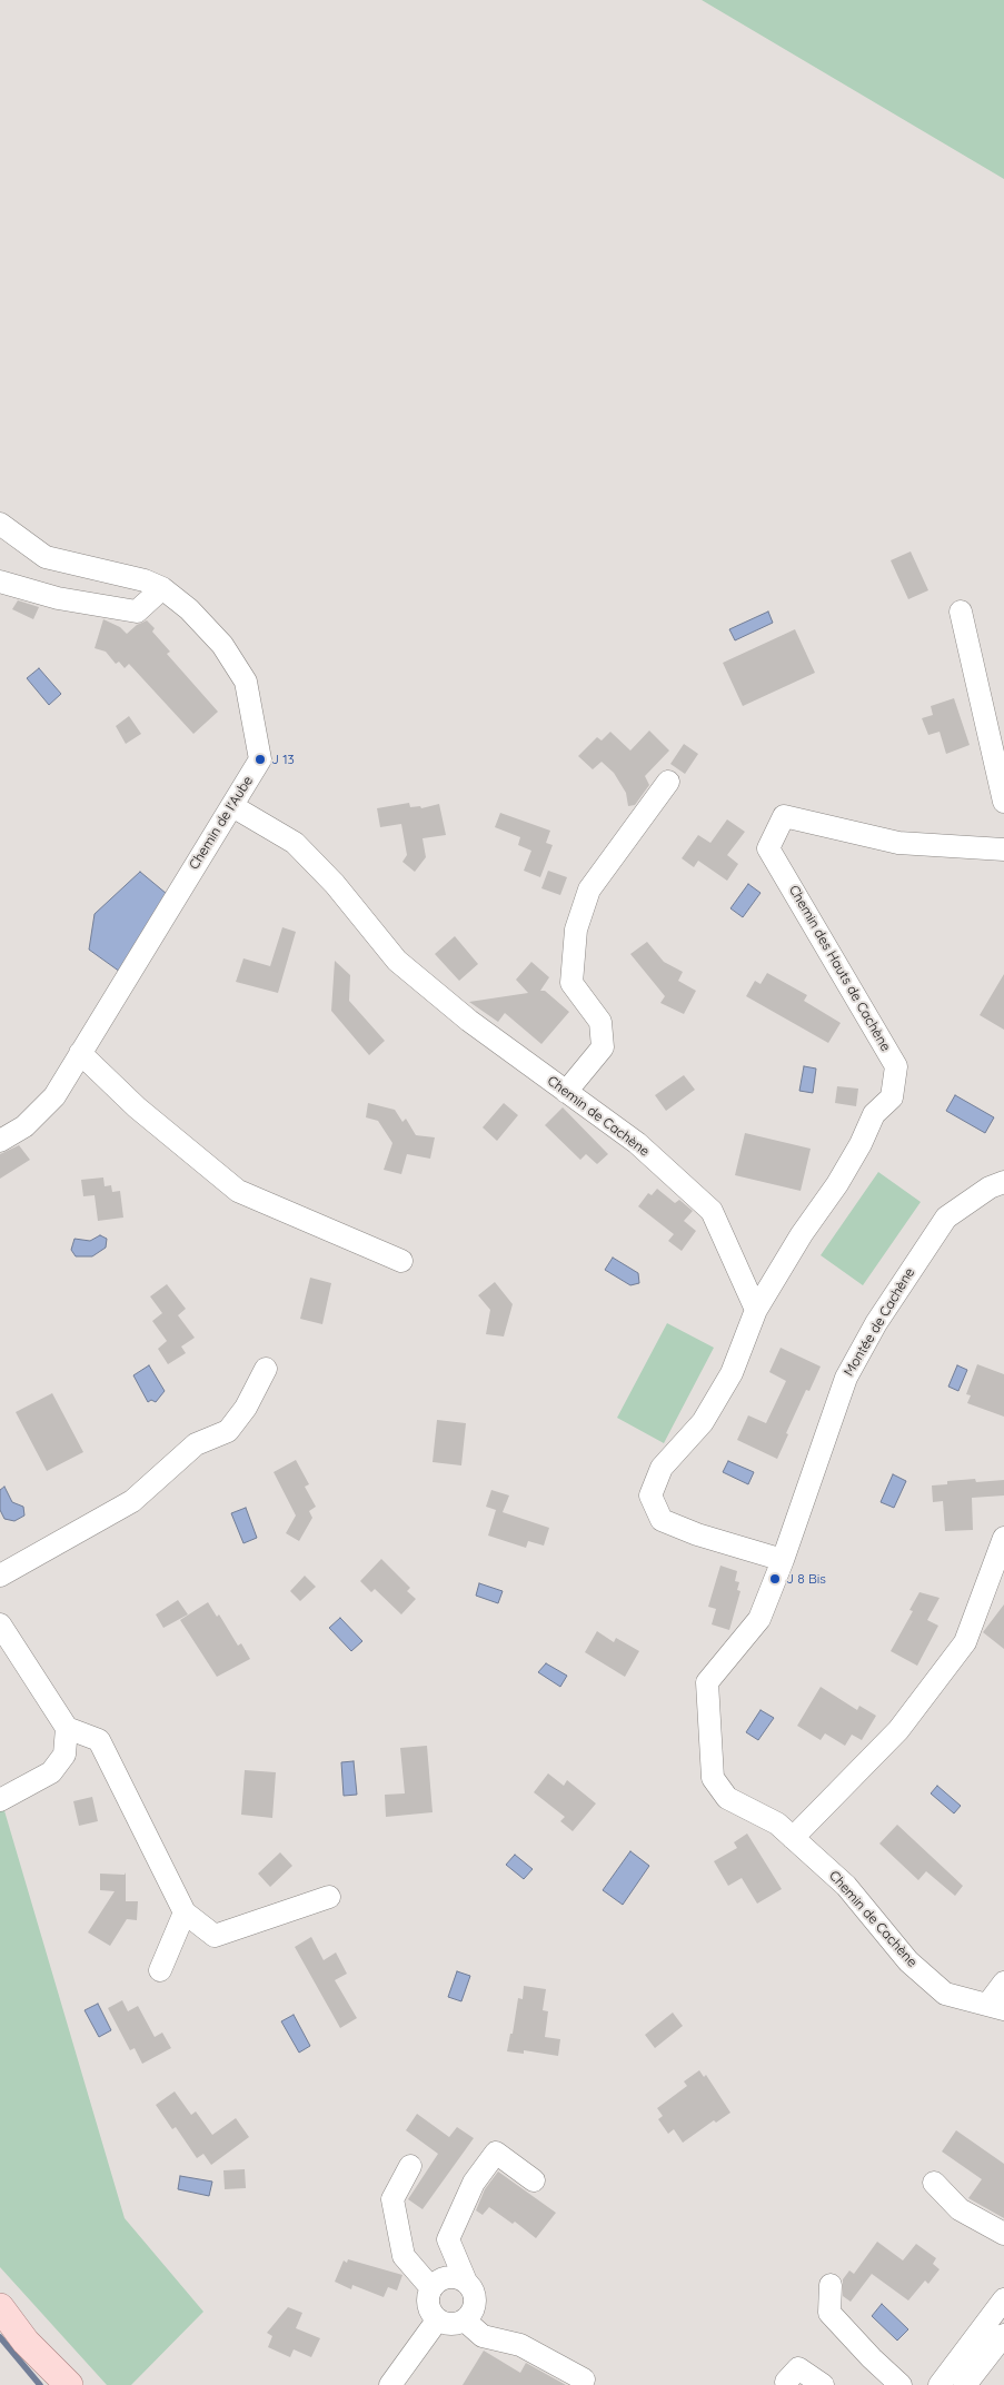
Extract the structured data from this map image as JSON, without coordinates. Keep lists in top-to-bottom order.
{
  "streets": {
    "street": [
      "Chemin de l'Aube",
      "Chemin des Hauts de Cachène",
      "Chemin de Cachène",
      "Montée de Cachène"
    ]
  },
  "crossings": [
    ["Chemin de l'Aube", "Chemin de Cachène"],
    ["Chemin des Hauts de Cachène", "Chemin de Cachène"],
    ["Chemin de Cachène", "Montée de Cachène"]
  ],
  "places": ["J 13", "J 8 Bis"]
}
